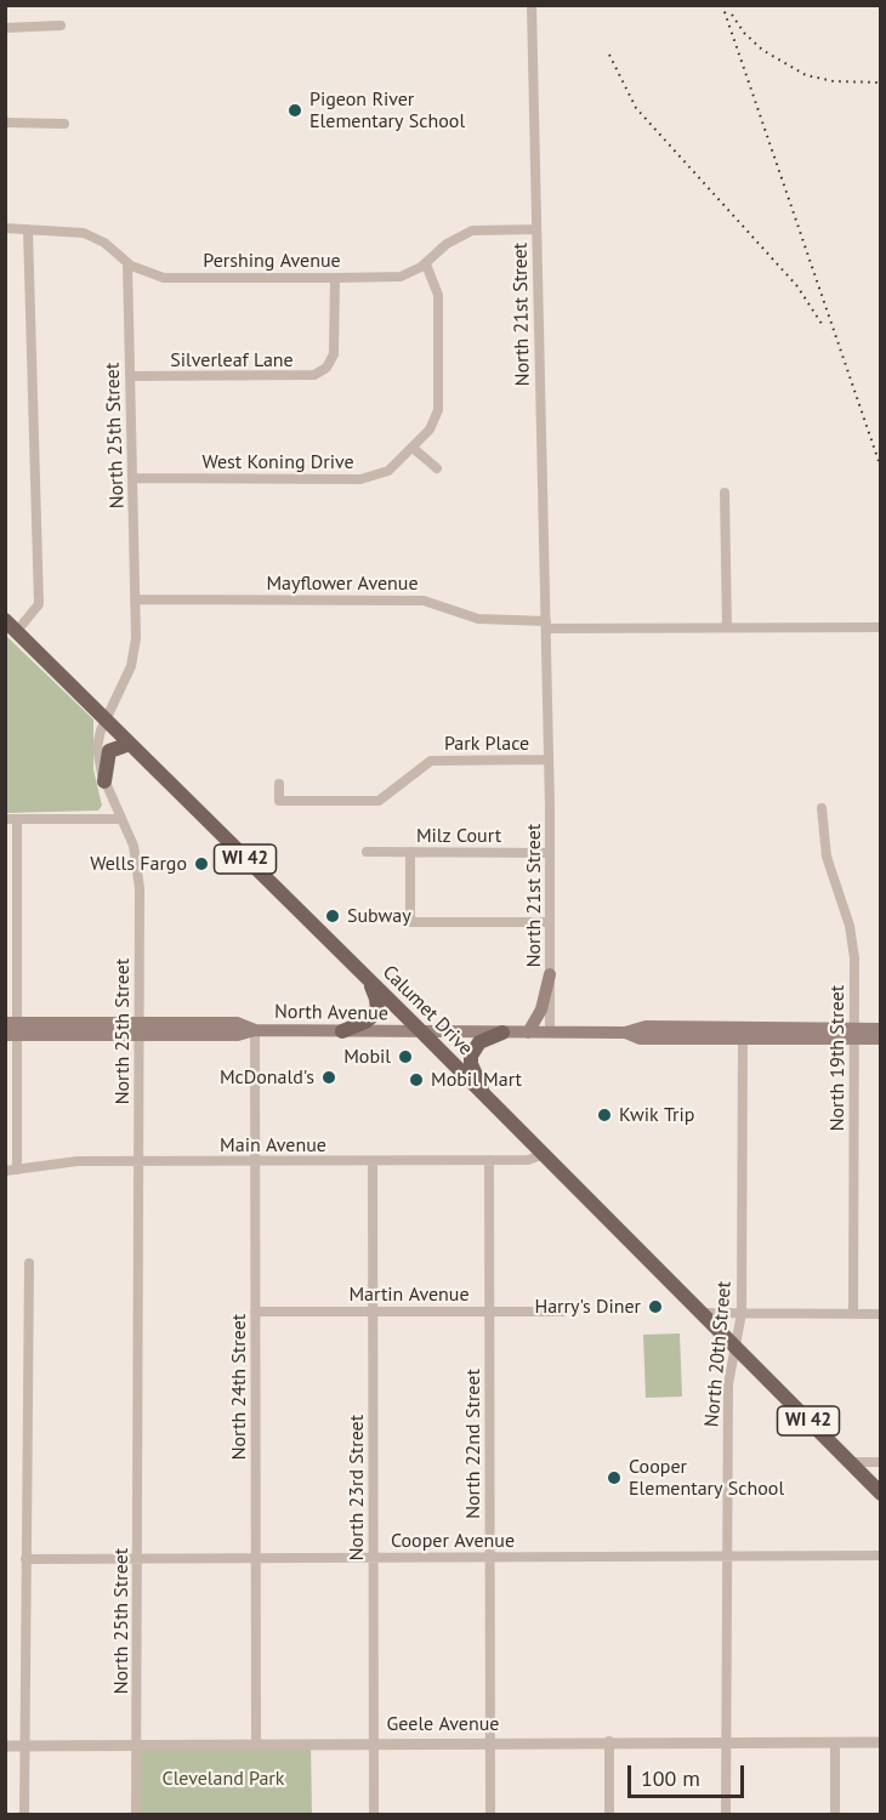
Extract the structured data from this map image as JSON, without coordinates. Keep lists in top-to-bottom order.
{
  "streets": {
    "main road": ["WI 42", "Calumet Drive", "North Avenue"],
    "street": [
      "Pershing Avenue",
      "North 21st Street",
      "Silverleaf Lane",
      "North 25th Street",
      "West Koning Drive",
      "Mayflower Avenue",
      "Park Place",
      "Milz Court",
      "North 19th Street",
      "Main Avenue",
      "Martin Avenue",
      "North 20th Street",
      "North 24th Street",
      "North 22nd Street",
      "North 23rd Street",
      "Cooper Avenue",
      "Geele Avenue"
    ]
  },
  "crossings": [
    ["Pershing Avenue", "North 21st Street"],
    ["Pershing Avenue", "Silverleaf Lane"],
    ["Pershing Avenue", "North 25th Street"],
    ["Pershing Avenue", "West Koning Drive"],
    ["North 21st Street", "Mayflower Avenue"],
    ["North 21st Street", "Park Place"],
    ["North 21st Street", "Milz Court"],
    ["North 21st Street", "North Avenue"],
    ["Silverleaf Lane", "North 25th Street"],
    ["North 25th Street", "West Koning Drive"],
    ["North 25th Street", "Mayflower Avenue"],
    ["North 25th Street", "Calumet Drive"],
    ["North 25th Street", "North Avenue"],
    ["North 25th Street", "Main Avenue"],
    ["North 25th Street", "Cooper Avenue"],
    ["North 25th Street", "Geele Avenue"],
    ["Calumet Drive", "North Avenue"],
    ["Calumet Drive", "Main Avenue"],
    ["Calumet Drive", "North 20th Street"],
    ["North Avenue", "North 19th Street"],
    ["North Avenue", "North 20th Street"],
    ["North Avenue", "North 24th Street"],
    ["Main Avenue", "North 24th Street"],
    ["Main Avenue", "North 22nd Street"],
    ["Main Avenue", "North 23rd Street"],
    ["Martin Avenue", "North 24th Street"],
    ["Martin Avenue", "North 22nd Street"],
    ["Martin Avenue", "North 23rd Street"],
    ["North 20th Street", "Cooper Avenue"],
    ["North 20th Street", "Geele Avenue"],
    ["North 24th Street", "Cooper Avenue"],
    ["North 24th Street", "Geele Avenue"],
    ["North 22nd Street", "Cooper Avenue"],
    ["North 22nd Street", "Geele Avenue"],
    ["North 23rd Street", "Cooper Avenue"],
    ["North 23rd Street", "Geele Avenue"]
  ],
  "parks": ["Cleveland Park"],
  "places": [
    "Pigeon River Elementary School",
    "Wells Fargo",
    "Subway",
    "Mobil",
    "McDonald's",
    "Mobil Mart",
    "Kwik Trip",
    "Harry's Diner",
    "Cooper Elementary School"
  ],
  "scale_bar": "100 m"
}
